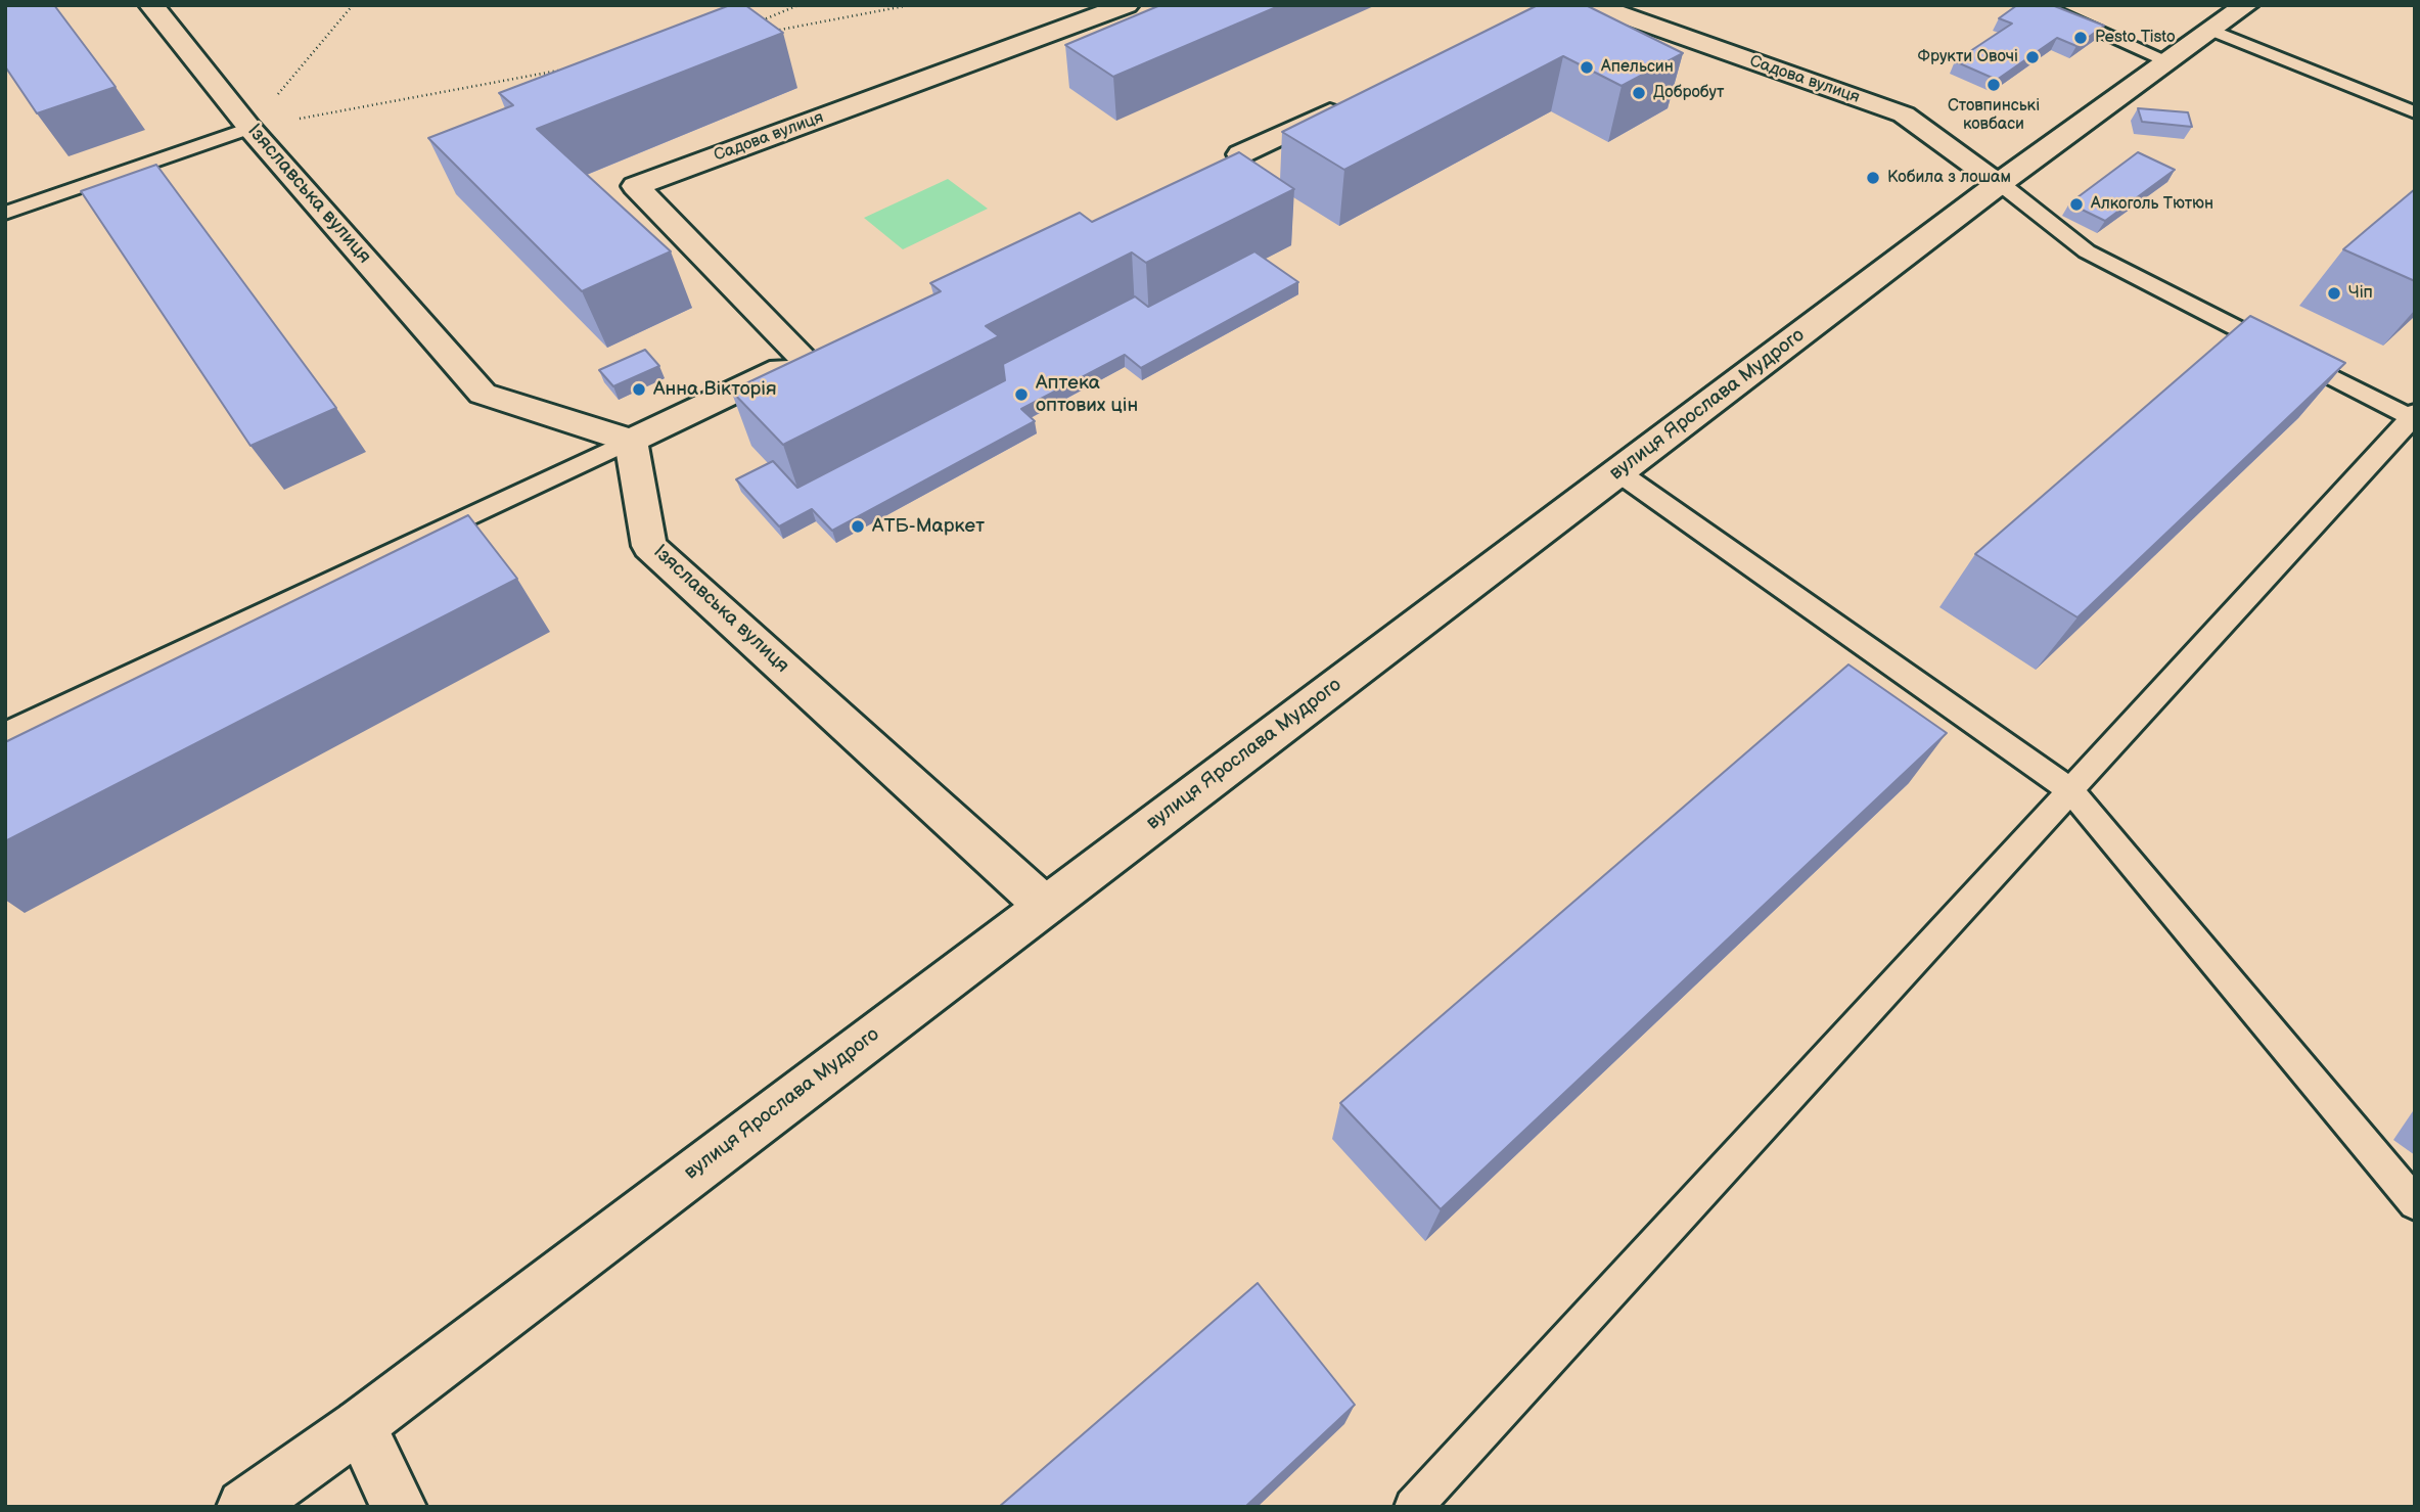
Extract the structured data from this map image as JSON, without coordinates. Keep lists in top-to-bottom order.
{
  "streets": {
    "street": ["Садова вулиця", "Ізяславська вулиця", "вулиця Ярослава Мудрого"]
  },
  "crossings": [
    ["Садова вулиця", "Ізяславська вулиця"],
    ["Садова вулиця", "вулиця Ярослава Мудрого"],
    ["Ізяславська вулиця", "вулиця Ярослава Мудрого"]
  ],
  "places": [
    "Pesto Tisto",
    "Фрукти Овочі",
    "Апельсин",
    "Стовпинські ковбаси",
    "Добробут",
    "Кобила з лошам",
    "Алкоголь Тютюн",
    "Чіп",
    "Анна Вікторія",
    "Аптека оптових цін",
    "АТБ-Маркет"
  ]
}
